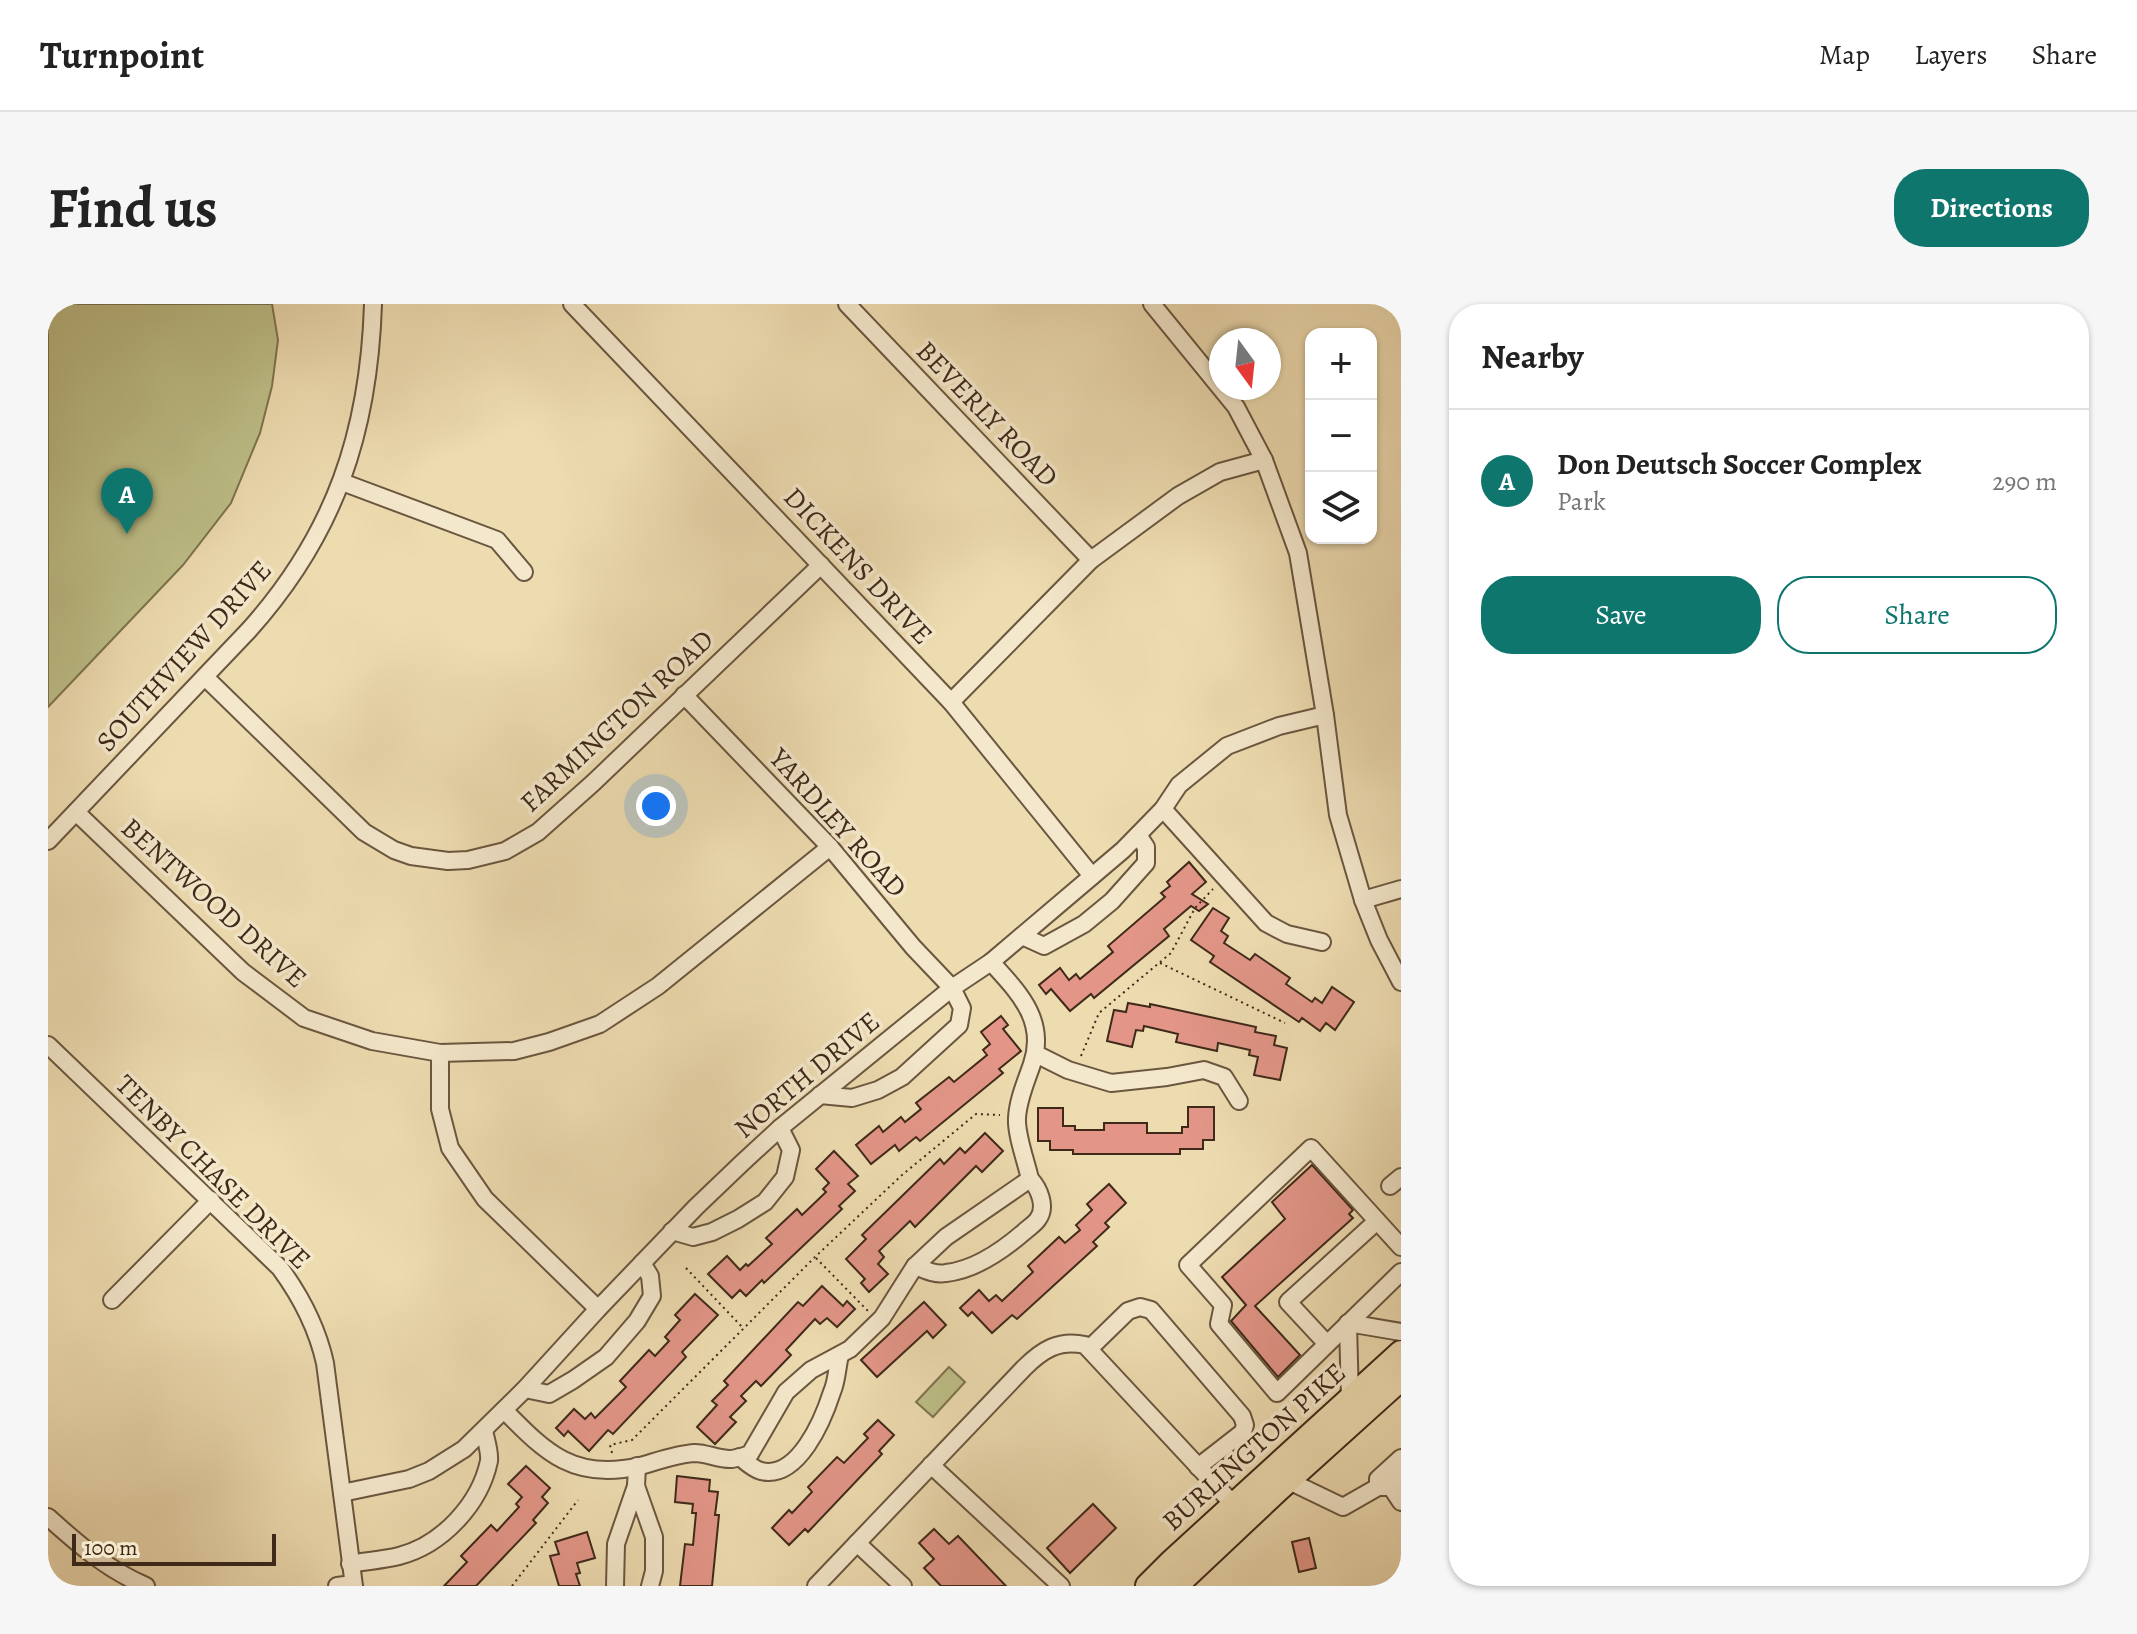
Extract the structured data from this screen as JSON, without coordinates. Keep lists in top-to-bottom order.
{
  "streets": {
    "highway": ["BURLINGTON PIKE"],
    "street": [
      "BEVERLY ROAD",
      "DICKENS DRIVE",
      "SOUTHVIEW DRIVE",
      "FARMINGTON ROAD",
      "YARDLEY ROAD",
      "BENTWOOD DRIVE",
      "NORTH DRIVE",
      "TENBY CHASE DRIVE"
    ]
  },
  "crossings": [
    ["DICKENS DRIVE", "FARMINGTON ROAD"],
    ["DICKENS DRIVE", "NORTH DRIVE"],
    ["SOUTHVIEW DRIVE", "FARMINGTON ROAD"],
    ["SOUTHVIEW DRIVE", "BENTWOOD DRIVE"],
    ["FARMINGTON ROAD", "YARDLEY ROAD"],
    ["YARDLEY ROAD", "BENTWOOD DRIVE"],
    ["YARDLEY ROAD", "NORTH DRIVE"],
    ["NORTH DRIVE", "TENBY CHASE DRIVE"]
  ],
  "scale_bar": "100 m",
  "north": "bottom",
  "page": {
    "header": "Turnpoint",
    "nav": ["Map", "Layers", "Share"],
    "buttons": [
      "Directions",
      ["Save", "Share"]
    ],
    "title": "Find us",
    "heading": "Nearby",
    "map_buttons": ["+", "−"],
    "list": [
      {
        "mark": "A",
        "name": "Don Deutsch Soccer Complex",
        "note": "Park",
        "value": "290 m"
      }
    ],
    "pins": "A",
    "scale": "100 m"
  }
}
